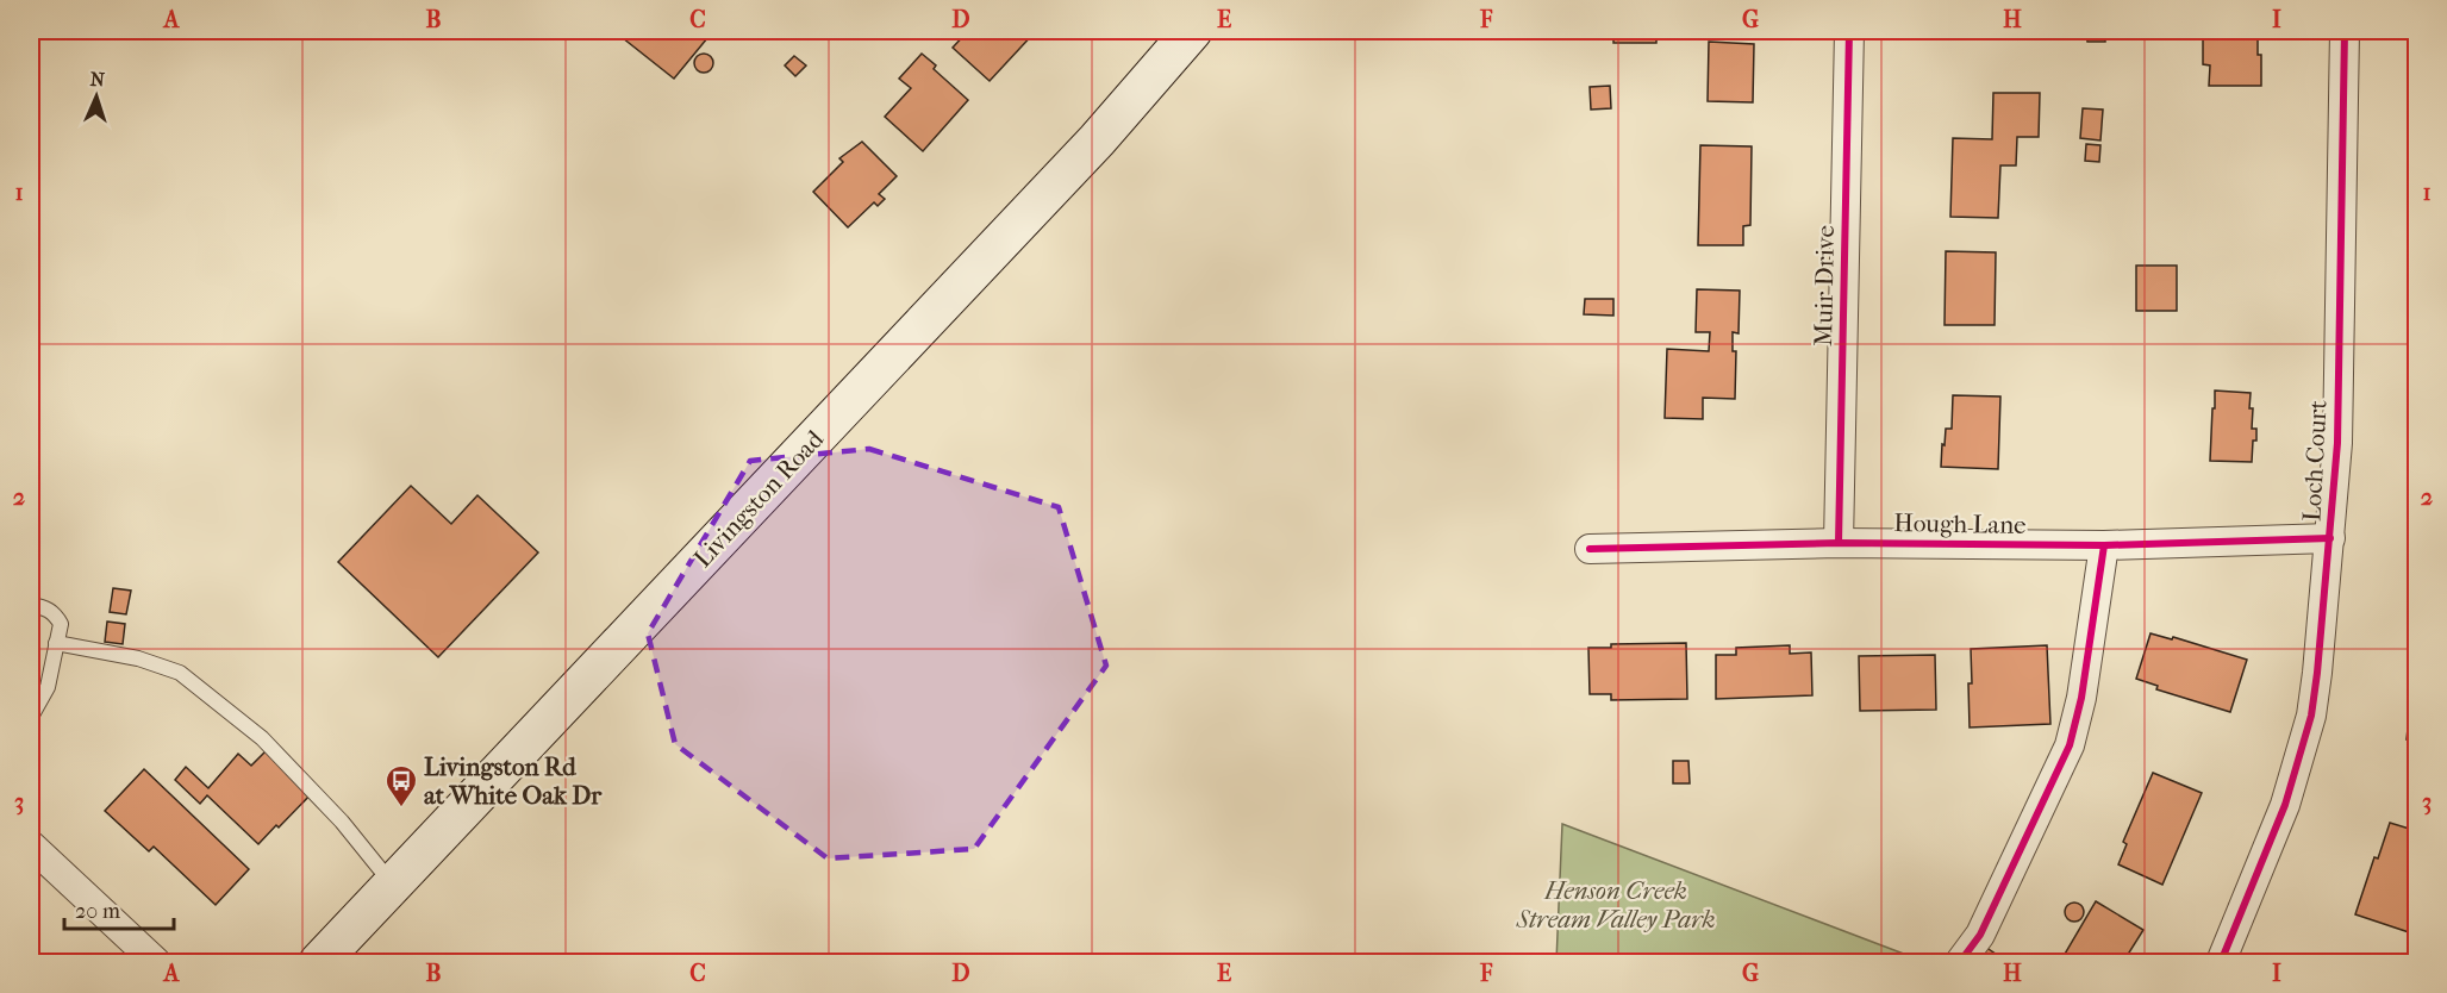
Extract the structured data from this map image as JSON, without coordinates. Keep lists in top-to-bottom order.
{
  "streets": {
    "main road": ["Livingston Road"],
    "street": ["Muir Drive", "Loch Court", "Hough Lane"]
  },
  "crossings": [
    ["Muir Drive", "Hough Lane"],
    ["Loch Court", "Hough Lane"]
  ],
  "parks": ["Henson Creek Stream Valley Park"],
  "places": {
    "bus stop": ["Livingston Rd at White Oak Dr"]
  },
  "scale_bar": "20 m",
  "north": "top",
  "grid": {
    "columns": [
      "A",
      "B",
      "C",
      "D",
      "E",
      "F",
      "G",
      "H",
      "I"
    ],
    "rows": ["1", "2", "3"]
  }
}
